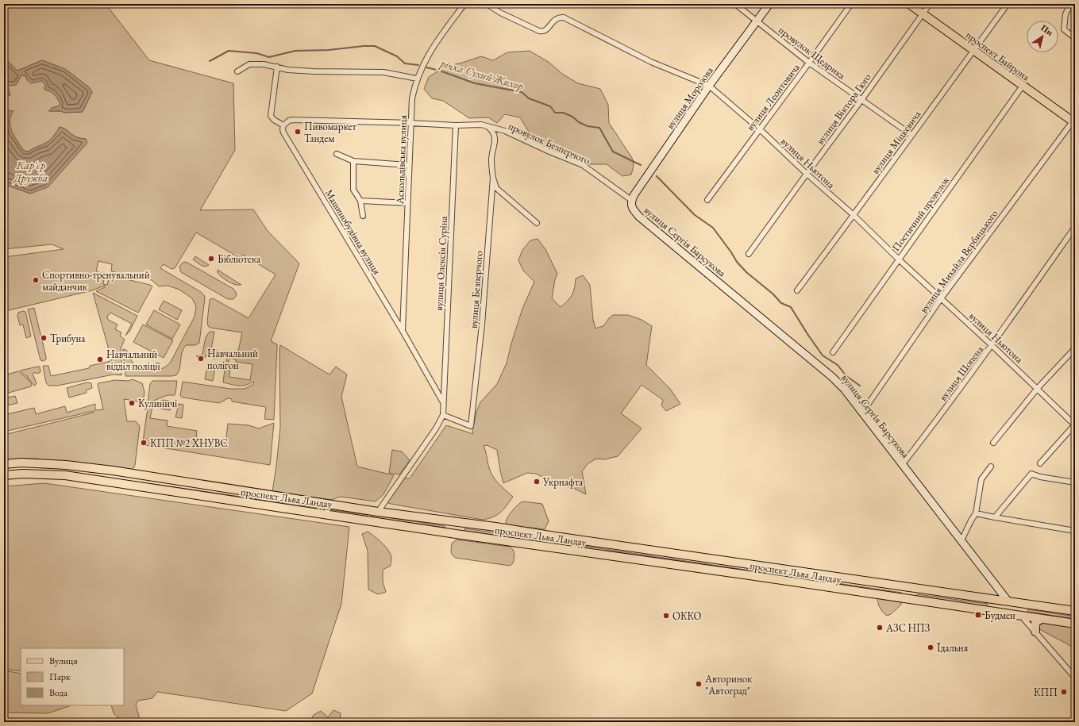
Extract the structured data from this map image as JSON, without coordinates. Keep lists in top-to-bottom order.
{
  "streets": {
    "main road": [
      "проспект Байрона",
      "вулиця Морозова",
      "вулиця Сергія Барсукова",
      "проспект Льва Ландау"
    ],
    "street": [
      "провулок Щедрика",
      "вулиця Леонтовича",
      "вулиця Віктора Гюґо",
      "вулиця Міцкевича",
      "провулок Безперчого",
      "Аскольдівська вулиця",
      "вулиця Ньютона",
      "Поетичний провулок",
      "Машинобудівна вулиця",
      "вулиця Михайла Вербицького",
      "вулиця Олексія Суріна",
      "вулиця Безперчого",
      "вулиця Шопена"
    ]
  },
  "crossings": [
    ["провулок Щедрика", "вулиця Леонтовича"],
    ["провулок Щедрика", "вулиця Морозова"],
    ["провулок Щедрика", "вулиця Віктора Гюґо"],
    ["провулок Щедрика", "вулиця Міцкевича"],
    ["проспект Байрона", "вулиця Віктора Гюґо"],
    ["проспект Байрона", "вулиця Міцкевича"],
    ["проспект Байрона", "Поетичний провулок"],
    ["проспект Байрона", "вулиця Михайла Вербицького"],
    ["вулиця Леонтовича", "вулиця Ньютона"],
    ["вулиця Морозова", "провулок Безперчого"],
    ["вулиця Морозова", "вулиця Ньютона"],
    ["вулиця Морозова", "вулиця Сергія Барсукова"],
    ["вулиця Віктора Гюґо", "вулиця Ньютона"],
    ["вулиця Міцкевича", "вулиця Ньютона"],
    ["провулок Безперчого", "Аскольдівська вулиця"],
    ["провулок Безперчого", "Машинобудівна вулиця"],
    ["провулок Безперчого", "вулиця Сергія Барсукова"],
    ["провулок Безперчого", "вулиця Олексія Суріна"],
    ["провулок Безперчого", "вулиця Безперчого"],
    ["Аскольдівська вулиця", "Машинобудівна вулиця"],
    ["вулиця Ньютона", "Поетичний провулок"],
    ["вулиця Ньютона", "вулиця Михайла Вербицького"],
    ["вулиця Ньютона", "вулиця Шопена"],
    ["Машинобудівна вулиця", "вулиця Олексія Суріна"],
    ["вулиця Сергія Барсукова", "вулиця Михайла Вербицького"],
    ["вулиця Сергія Барсукова", "вулиця Шопена"],
    ["вулиця Сергія Барсукова", "проспект Льва Ландау"],
    ["вулиця Олексія Суріна", "вулиця Безперчого"]
  ],
  "water": ["річка Сухий Жихор", "Кар'єр Дружба"],
  "places": {
    "other": [
      "Пивомаркет Тандем",
      "Бібліотека",
      "Спортивно-тренувальний майданчик",
      "Трибуна",
      "Навчальний полігон",
      "Навчальний відділ поліції",
      "Кулиничі",
      "КПП №2 ХНУВС",
      "Укрнафта",
      "ОККО",
      "АЗС НПЗ",
      "Їдальня",
      "Авторинок \"Автоград\"",
      "КПП"
    ],
    "transit": ["Будмен"]
  },
  "legend": ["Вулиця", "Парк", "Вода"],
  "north": "top right"
}
